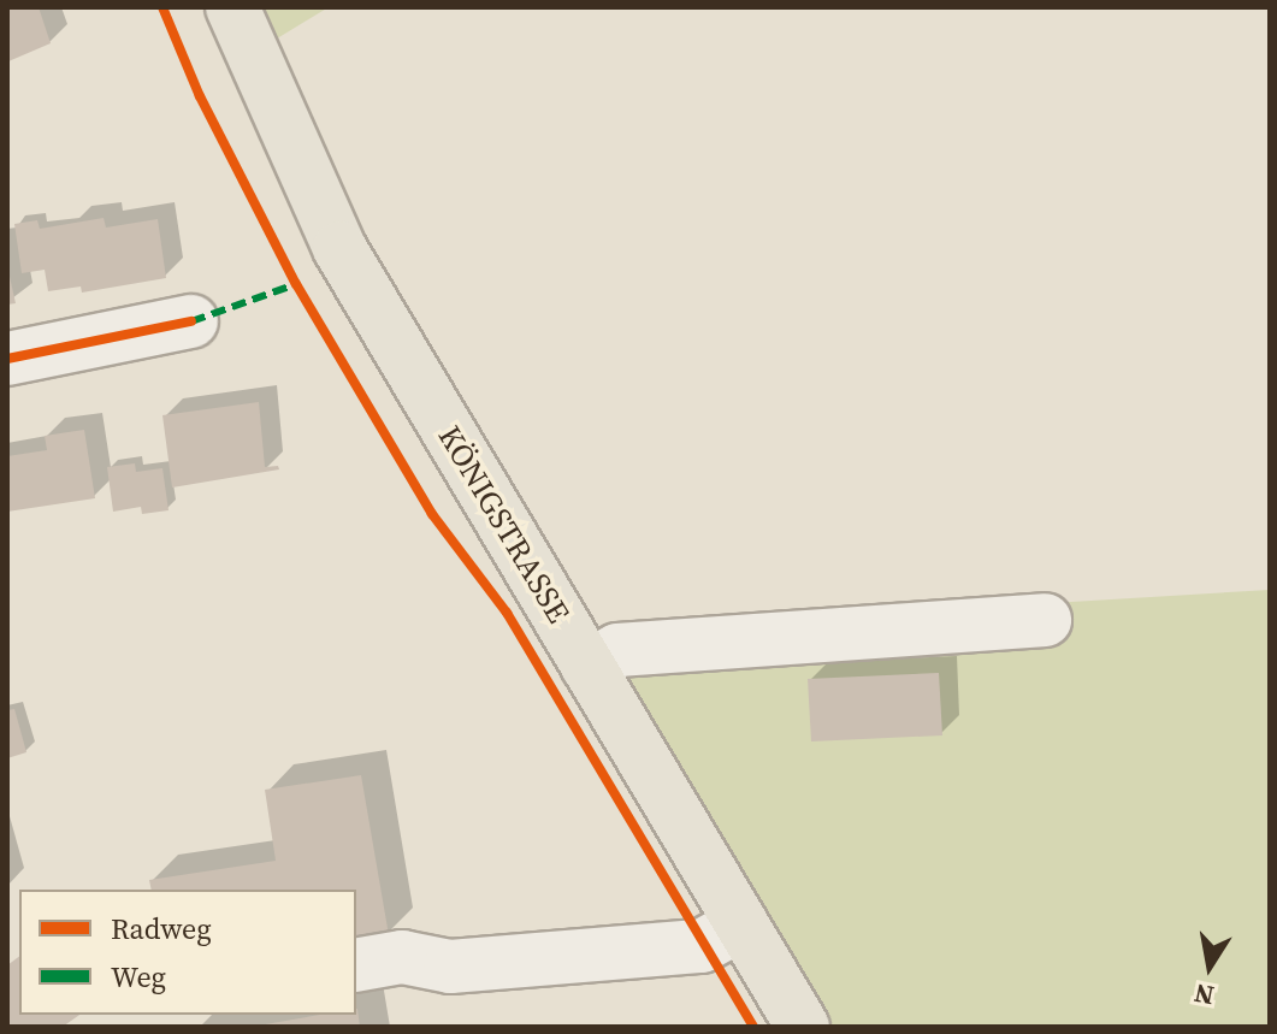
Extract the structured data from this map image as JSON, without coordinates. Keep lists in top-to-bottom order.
{
  "streets": {
    "main road": ["KÖNIGSTRASSE"]
  },
  "legend": ["Radweg", "Weg"],
  "north": "bottom"
}
